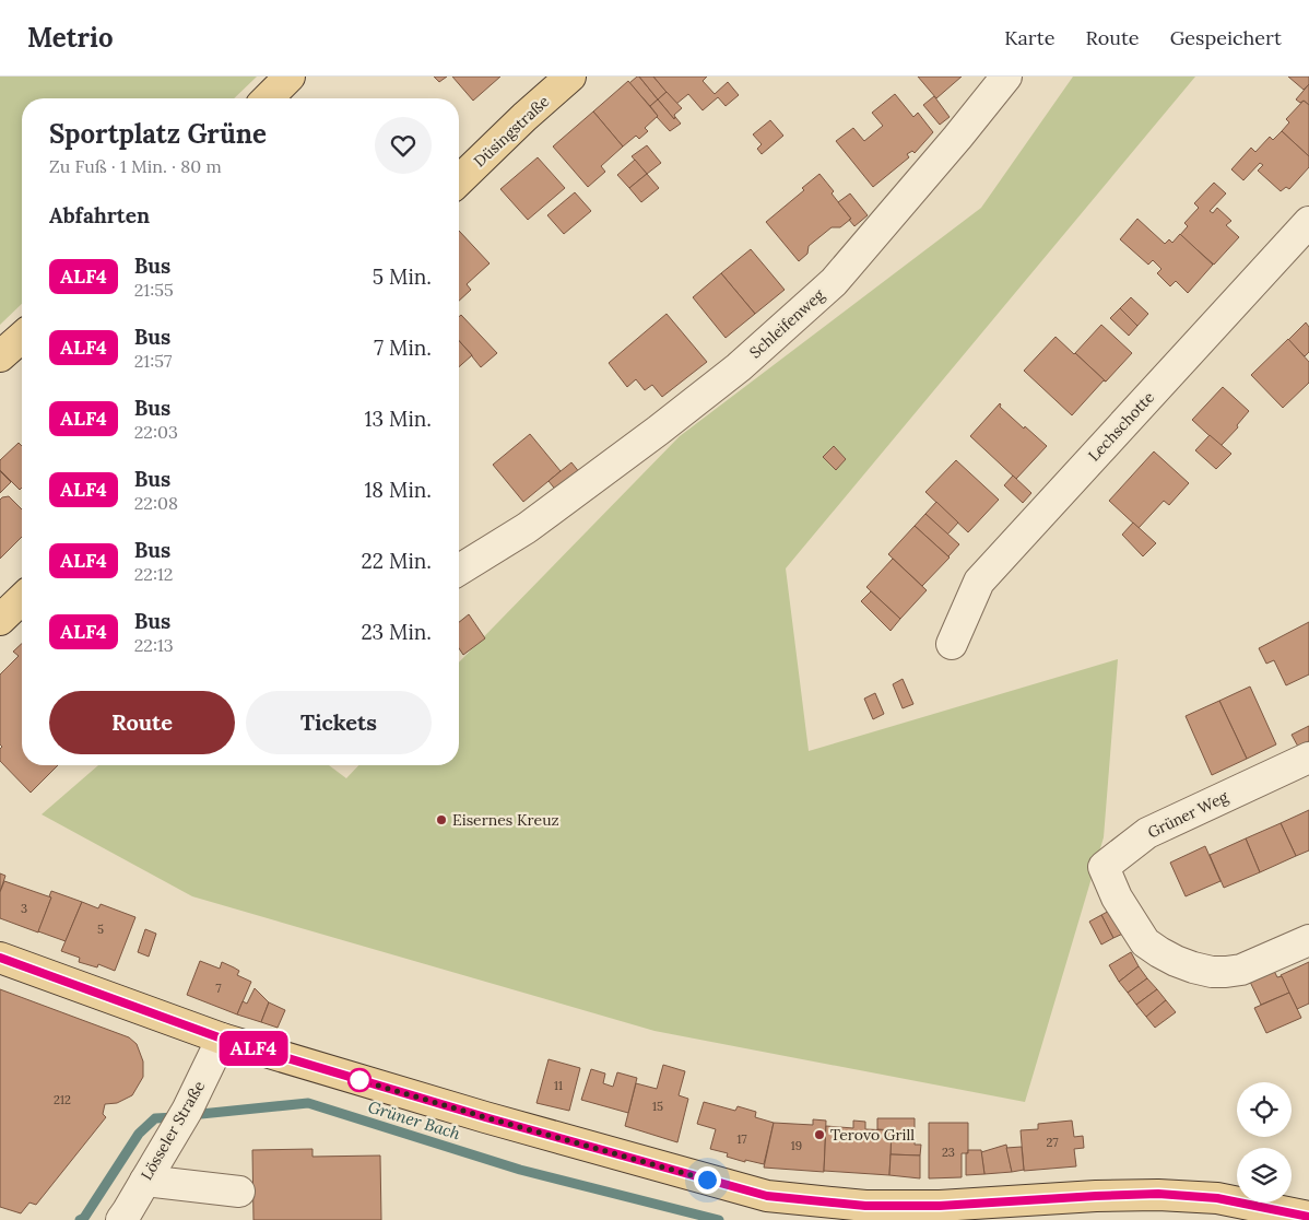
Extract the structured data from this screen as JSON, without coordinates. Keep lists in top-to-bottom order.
{
  "streets": {
    "main road": ["Düsingstraße"],
    "street": [
      "Schleifenweg",
      "Lechschotte",
      "Grüner Weg",
      "Lösseler Straße"
    ]
  },
  "water": ["Grüner Bach"],
  "places": ["Eisernes Kreuz", "Terovo Grill"],
  "lines": ["bus line ALF4"],
  "house_numbers": [
    "3",
    "5",
    "7",
    "11",
    "212",
    "15",
    "17",
    "27",
    "19",
    "23"
  ],
  "page": {
    "header": "Metrio",
    "nav": ["Karte", "Route", "Gespeichert"],
    "on_map": "ALF4",
    "heading": [
      ["Sportplatz Grüne", "Zu Fuß · 1 Min. · 80 m"],
      "Abfahrten"
    ],
    "list": [
      {
        "mark": "ALF4",
        "name": "Bus",
        "note": "21:55",
        "value": "5 Min."
      },
      {
        "mark": "ALF4",
        "name": "Bus",
        "note": "21:57",
        "value": "7 Min."
      },
      {
        "mark": "ALF4",
        "name": "Bus",
        "note": "22:03",
        "value": "13 Min."
      },
      {
        "mark": "ALF4",
        "name": "Bus",
        "note": "22:08",
        "value": "18 Min."
      },
      {
        "mark": "ALF4",
        "name": "Bus",
        "note": "22:12",
        "value": "22 Min."
      },
      {
        "mark": "ALF4",
        "name": "Bus",
        "note": "22:13",
        "value": "23 Min."
      }
    ],
    "buttons": ["Route", "Tickets"]
  }
}
